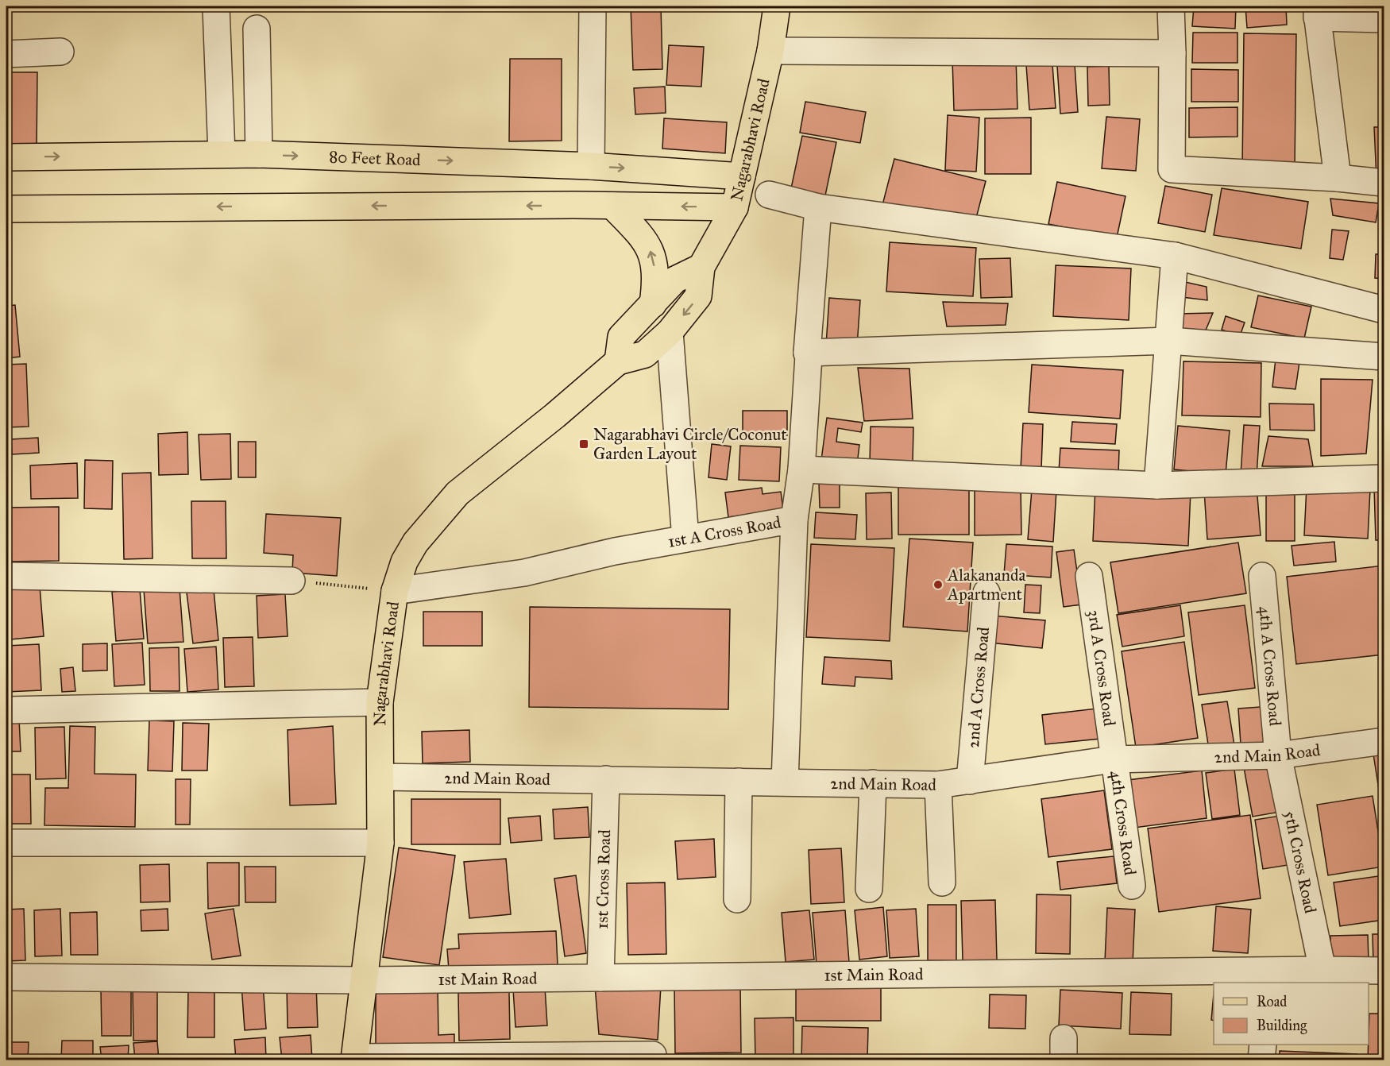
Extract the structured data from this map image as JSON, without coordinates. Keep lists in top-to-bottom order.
{
  "streets": {
    "main road": ["Nagarabhavi Road", "80 Feet Road"],
    "street": [
      "1st A Cross Road",
      "4th A Cross Road",
      "3rd A Cross Road",
      "2nd A Cross Road",
      "2nd Main Road",
      "4th Cross Road",
      "5th Cross Road",
      "1st Cross Road",
      "1st Main Road"
    ]
  },
  "crossings": [
    ["Nagarabhavi Road", "80 Feet Road"],
    ["Nagarabhavi Road", "1st A Cross Road"],
    ["Nagarabhavi Road", "2nd Main Road"],
    ["Nagarabhavi Road", "1st Main Road"],
    ["1st A Cross Road", "2nd Main Road"],
    ["4th A Cross Road", "2nd Main Road"],
    ["4th A Cross Road", "5th Cross Road"],
    ["3rd A Cross Road", "2nd Main Road"],
    ["3rd A Cross Road", "4th Cross Road"],
    ["2nd A Cross Road", "2nd Main Road"],
    ["2nd Main Road", "4th Cross Road"],
    ["2nd Main Road", "5th Cross Road"],
    ["2nd Main Road", "1st Cross Road"],
    ["5th Cross Road", "1st Main Road"],
    ["1st Cross Road", "1st Main Road"]
  ],
  "places": {
    "transit": ["Nagarabhavi Circle/Coconut Garden Layout"],
    "other": ["Alakananda Apartment"]
  },
  "legend": ["Road", "Building"]
}
